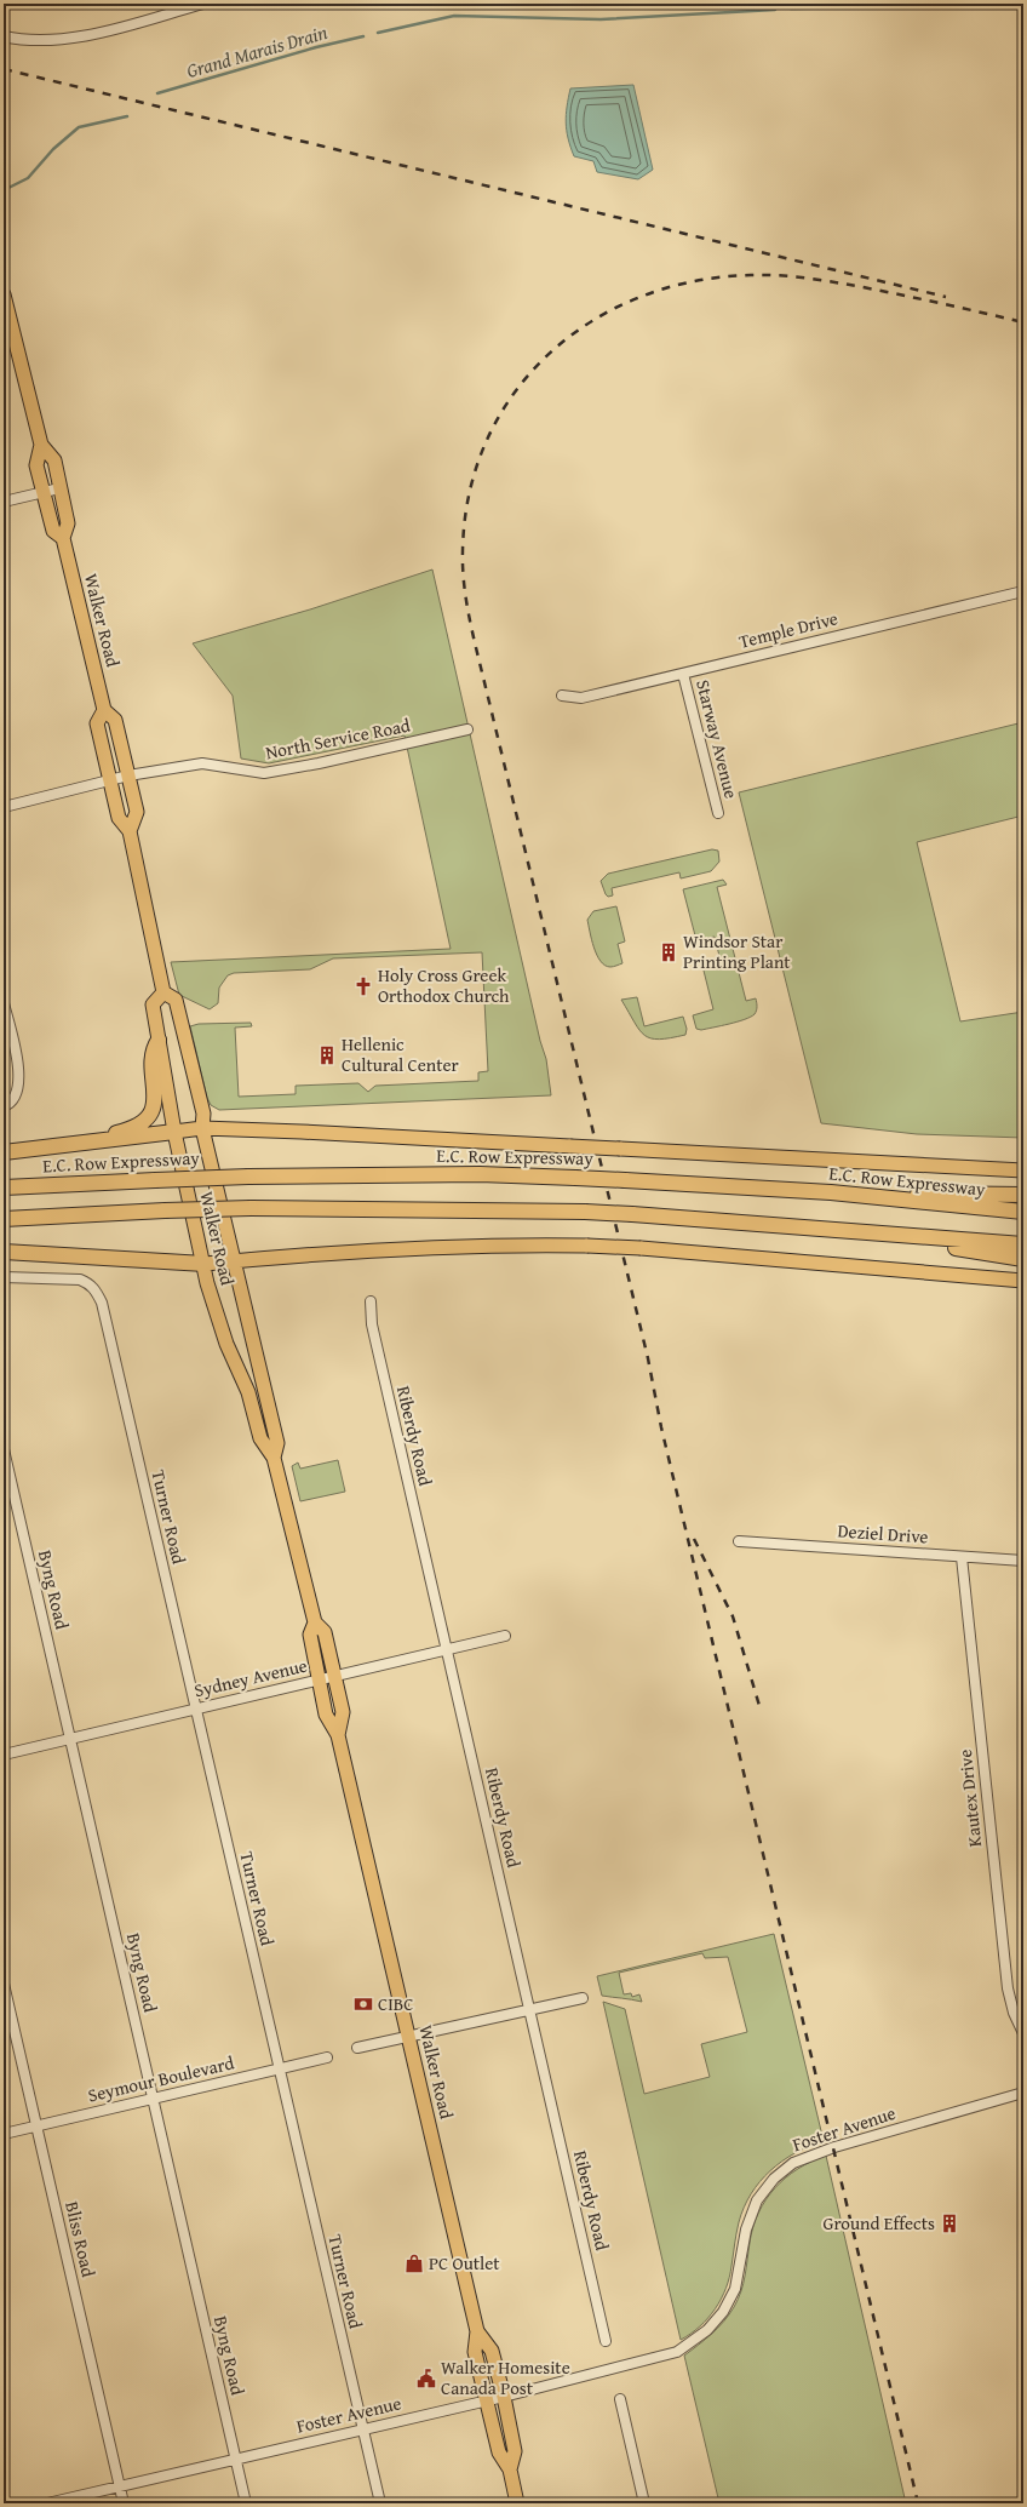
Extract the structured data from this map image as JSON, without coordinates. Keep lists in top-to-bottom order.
{
  "streets": {
    "highway": ["E.C. Row Expressway"],
    "main road": ["Walker Road"],
    "street": [
      "Temple Drive",
      "North Service Road",
      "Starway Avenue",
      "Riberdy Road",
      "Turner Road",
      "Deziel Drive",
      "Byng Road",
      "Sydney Avenue",
      "Kautex Drive",
      "Seymour Boulevard",
      "Foster Avenue",
      "Bliss Road"
    ]
  },
  "crossings": [
    ["Walker Road", "North Service Road"],
    ["Walker Road", "Sydney Avenue"],
    ["Walker Road", "Foster Avenue"],
    ["Temple Drive", "Starway Avenue"],
    ["Riberdy Road", "Sydney Avenue"],
    ["Turner Road", "Sydney Avenue"],
    ["Turner Road", "Seymour Boulevard"],
    ["Turner Road", "Foster Avenue"],
    ["Deziel Drive", "Kautex Drive"],
    ["Byng Road", "Sydney Avenue"],
    ["Byng Road", "Seymour Boulevard"],
    ["Byng Road", "Foster Avenue"],
    ["Seymour Boulevard", "Bliss Road"],
    ["Foster Avenue", "Bliss Road"]
  ],
  "water": ["Grand Marais Drain"],
  "places": {
    "building": ["Windsor Star Printing Plant", "Hellenic Cultural Center", "Ground Effects"],
    "church": ["Holy Cross Greek Orthodox Church"],
    "bank": ["CIBC"],
    "shop": ["PC Outlet"],
    "public building": ["Walker Homesite Canada Post"]
  }
}
